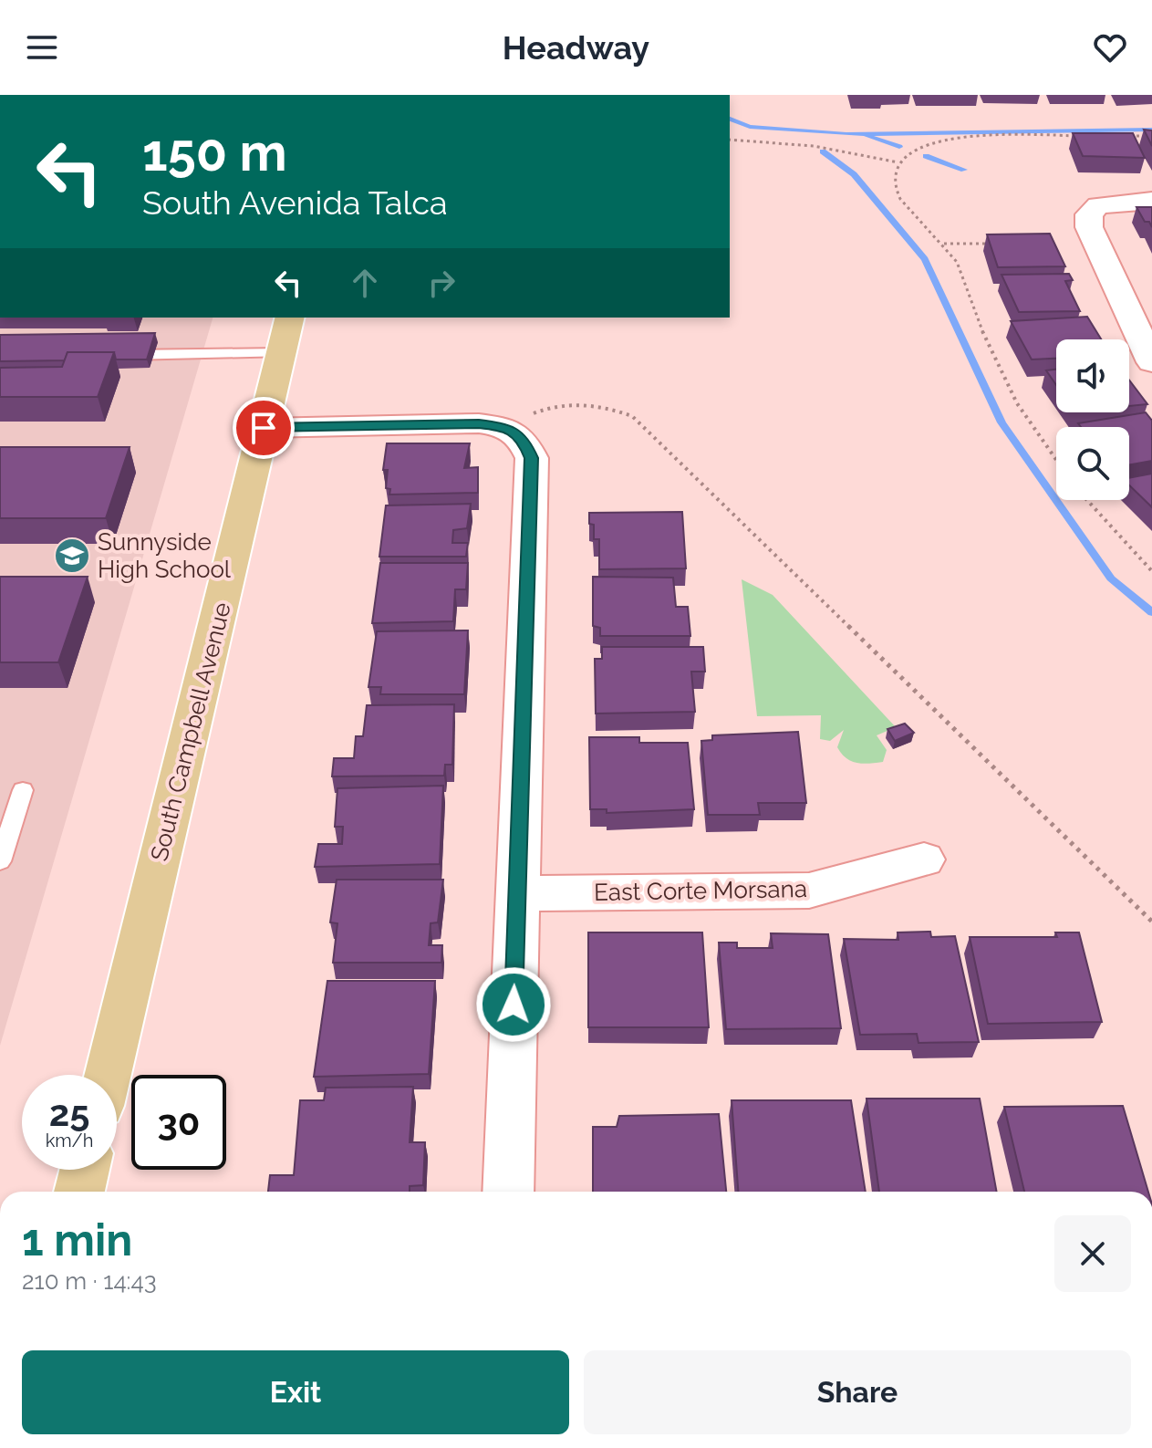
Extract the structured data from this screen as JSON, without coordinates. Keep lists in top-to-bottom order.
{
  "streets": {
    "main road": ["South Campbell Avenue"],
    "street": ["East Corte Morsana"]
  },
  "places": {
    "school or university": ["Sunnyside High School"]
  },
  "page": {
    "header": "Headway",
    "turn": ["150 m", "South Avenida Talca"],
    "speed": "25 km/h",
    "limit": "30",
    "heading": ["1 min", "210 m · 14:43"],
    "buttons": ["Exit", "Share"]
  }
}
